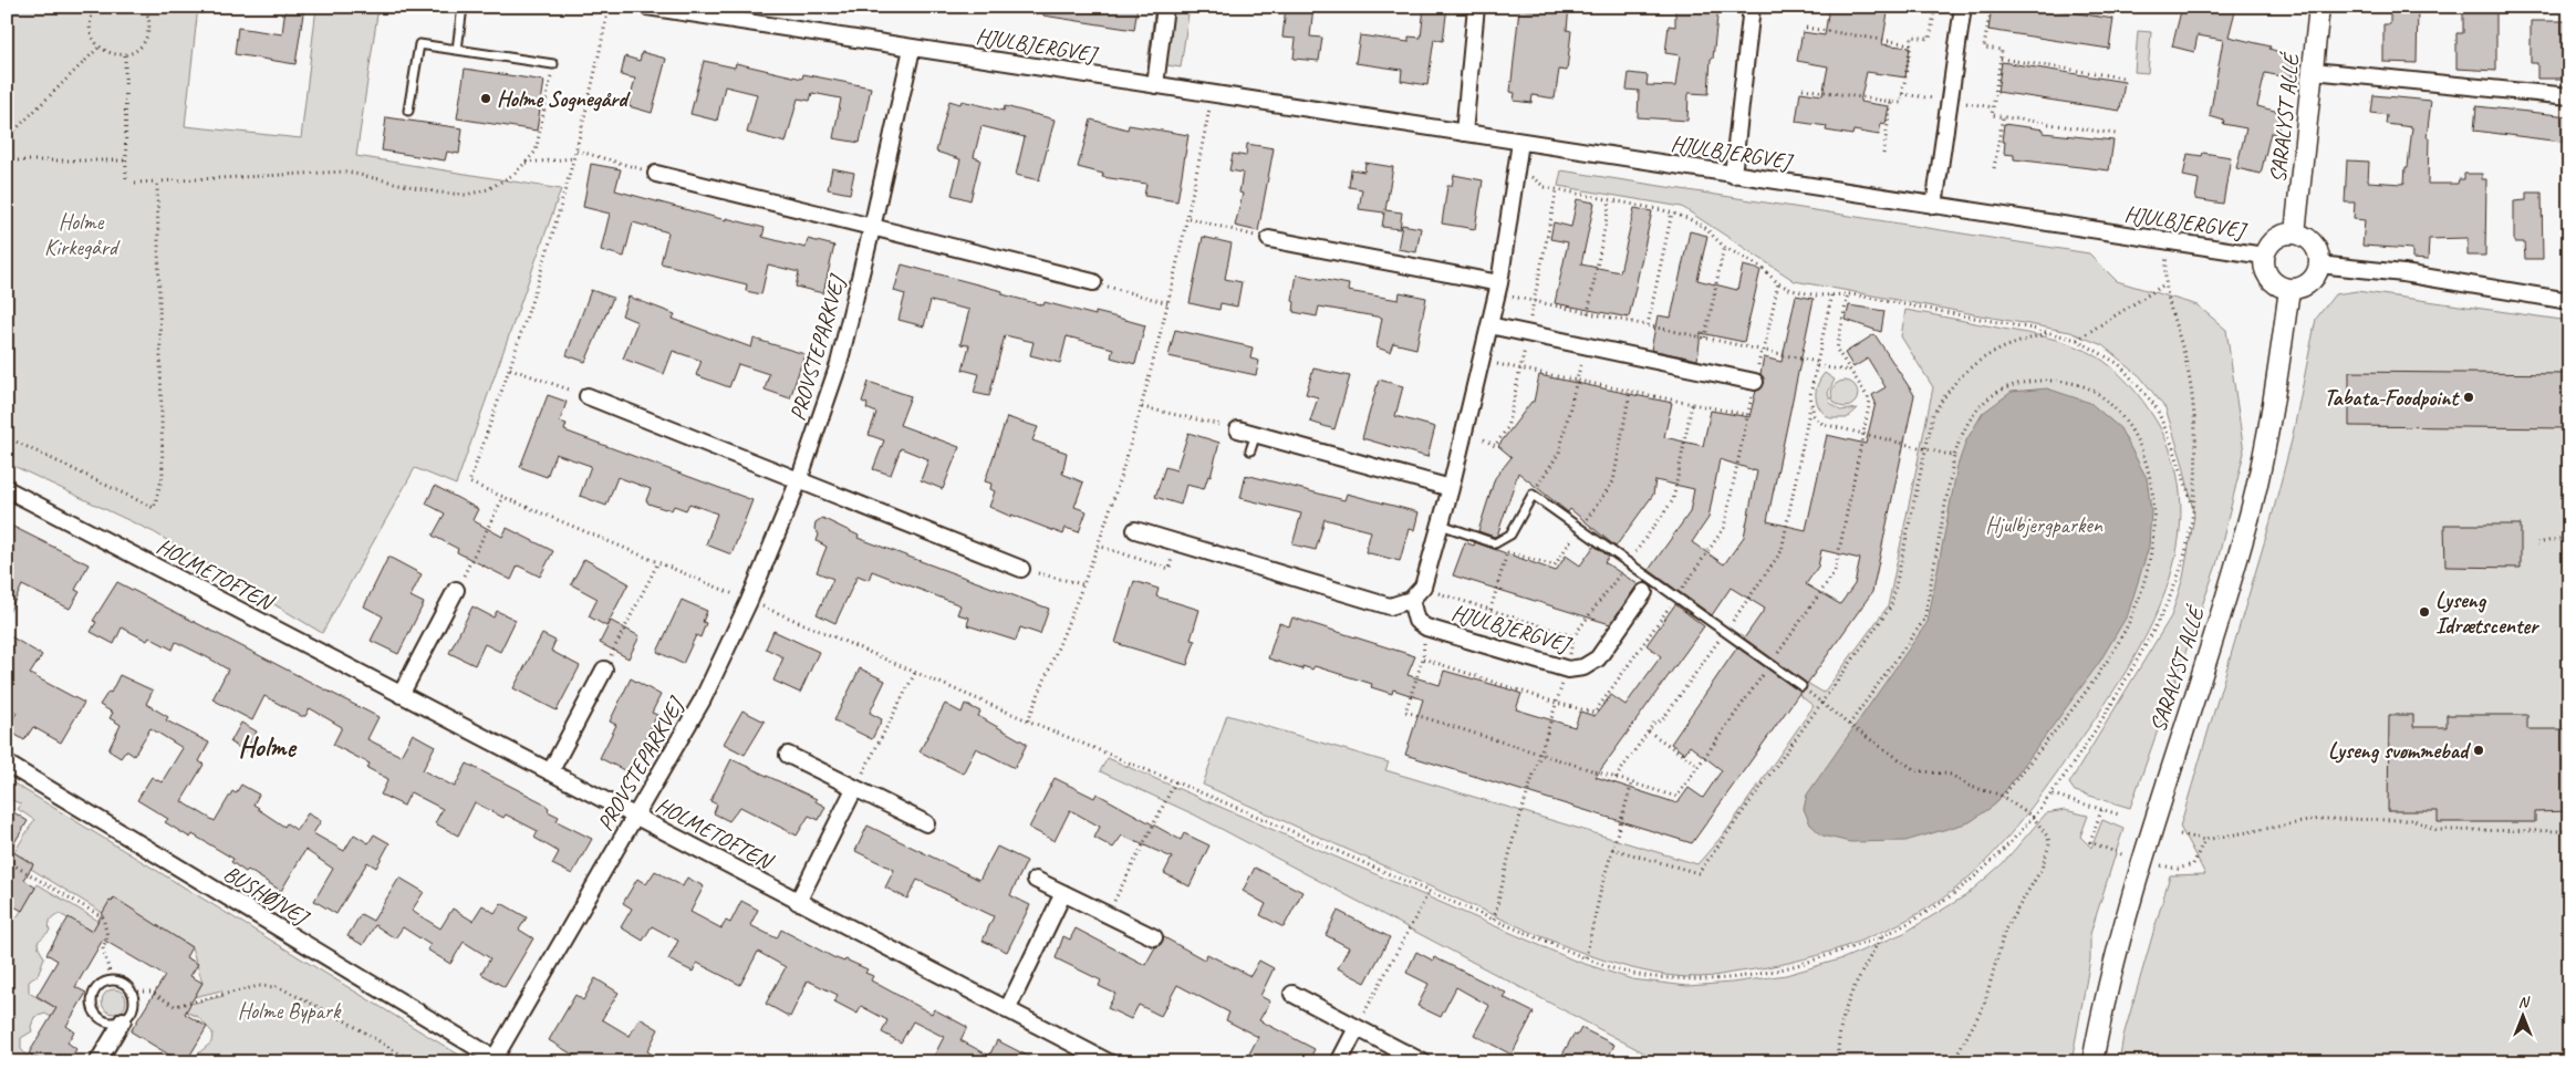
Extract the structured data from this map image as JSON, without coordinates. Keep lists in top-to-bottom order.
{
  "streets": {
    "street": [
      "HJULBJERGVEJ",
      "SARALYST ALLÉ",
      "PROVSTEPARKVEJ",
      "HOLMETOFTEN",
      "BUSHØJVEJ"
    ]
  },
  "crossings": [
    ["HJULBJERGVEJ", "SARALYST ALLÉ"],
    ["HJULBJERGVEJ", "PROVSTEPARKVEJ"],
    ["PROVSTEPARKVEJ", "HOLMETOFTEN"],
    ["PROVSTEPARKVEJ", "BUSHØJVEJ"]
  ],
  "districts": ["Holme"],
  "parks": ["Holme Kirkegård", "Hjulbjergparken", "Holme Bypark"],
  "places": [
    "Holme Sognegård",
    "Tabata-Foodpoint",
    "Lyseng Idrætscenter",
    "Lyseng svømmebad"
  ],
  "north": "top"
}
